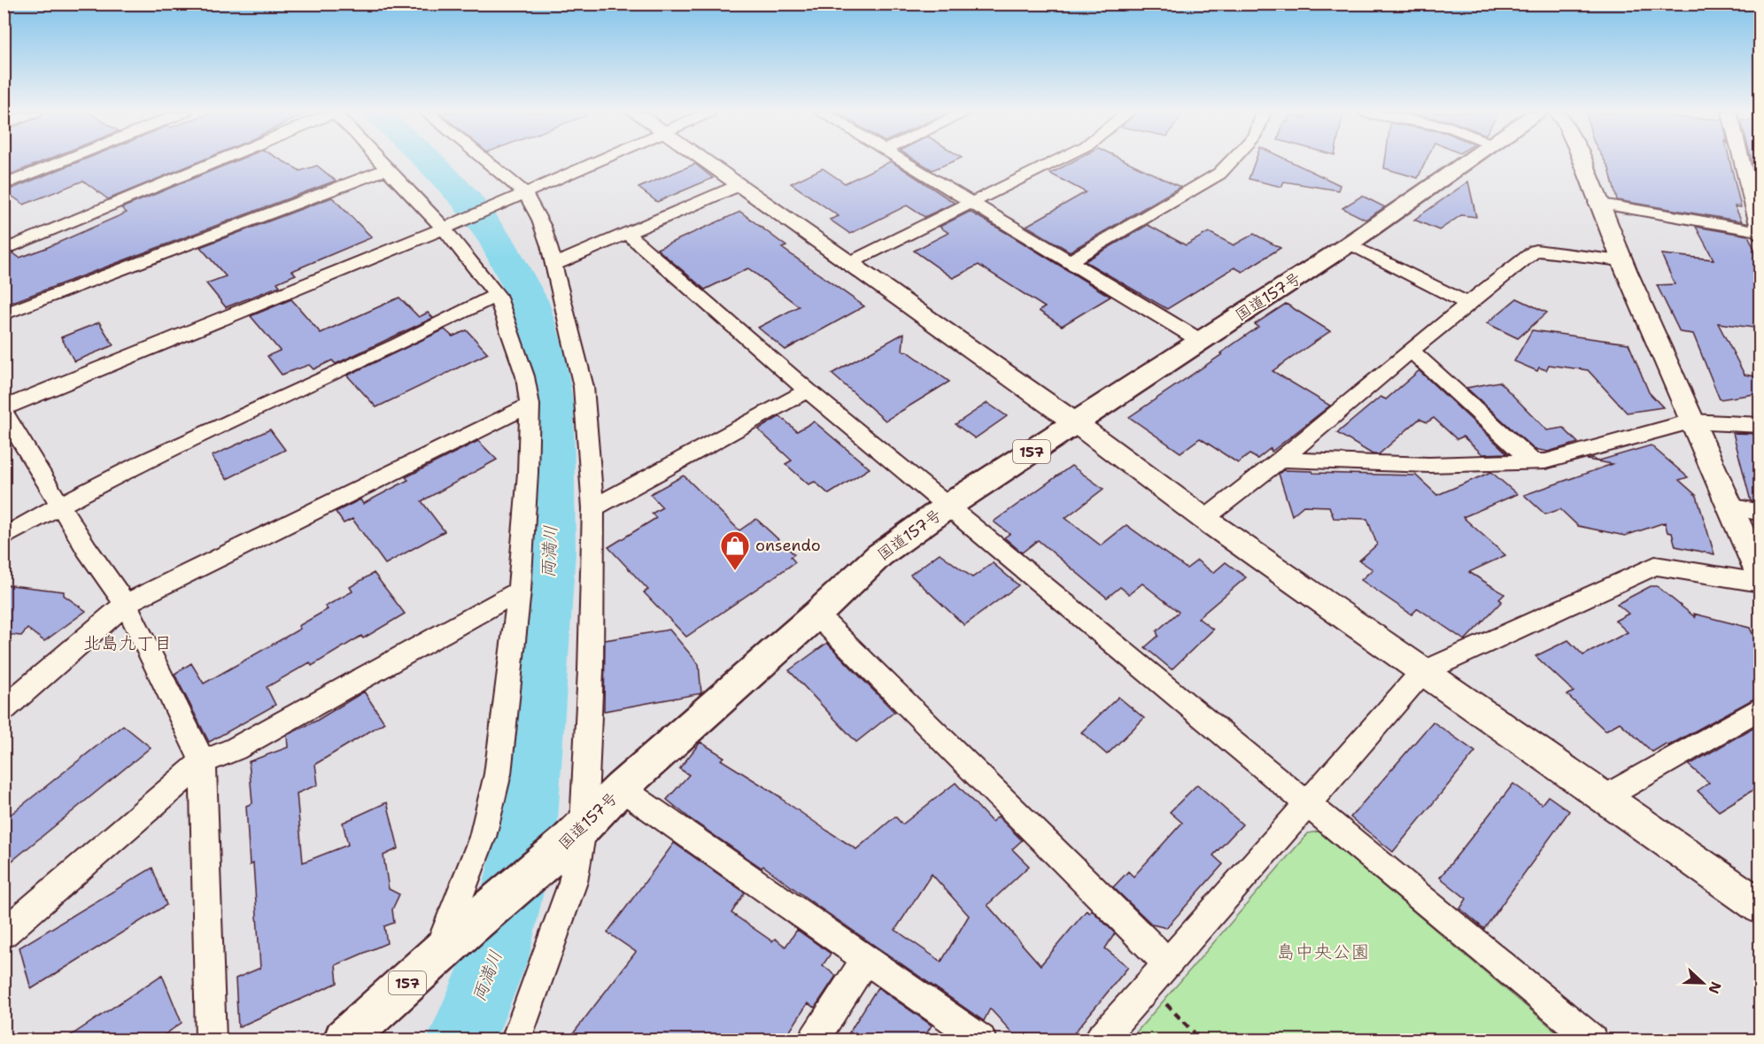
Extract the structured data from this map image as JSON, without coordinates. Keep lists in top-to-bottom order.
{
  "streets": {
    "highway": ["国道157号", "157"]
  },
  "districts": ["北島九丁目"],
  "water": ["両満川"],
  "parks": ["島中央公園"],
  "places": {
    "shop": ["onsendo"]
  },
  "north": "right"
}
